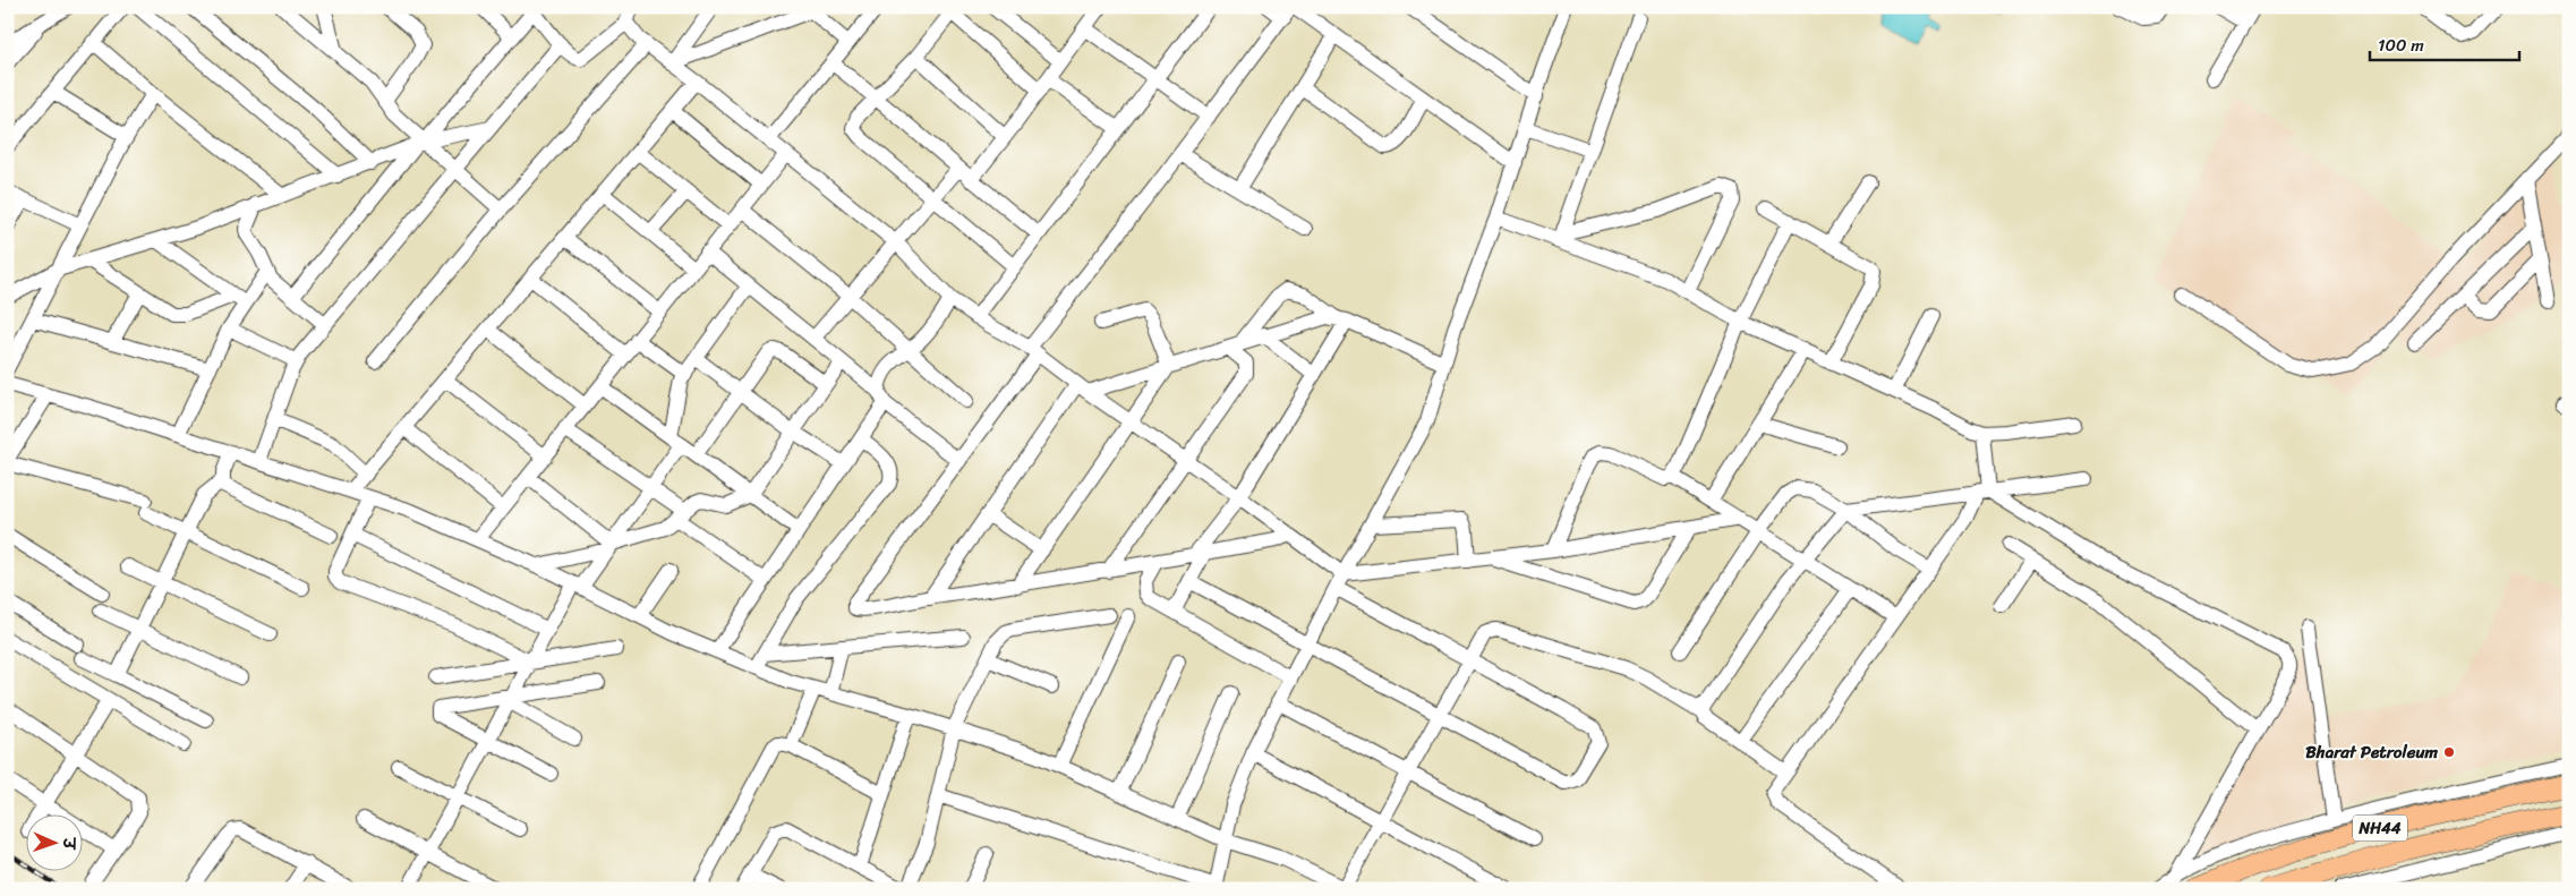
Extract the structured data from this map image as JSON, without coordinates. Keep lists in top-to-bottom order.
{
  "streets": {
    "highway": ["NH44"]
  },
  "places": ["Bharat Petroleum"],
  "scale_bar": "100 m",
  "north": "right"
}
